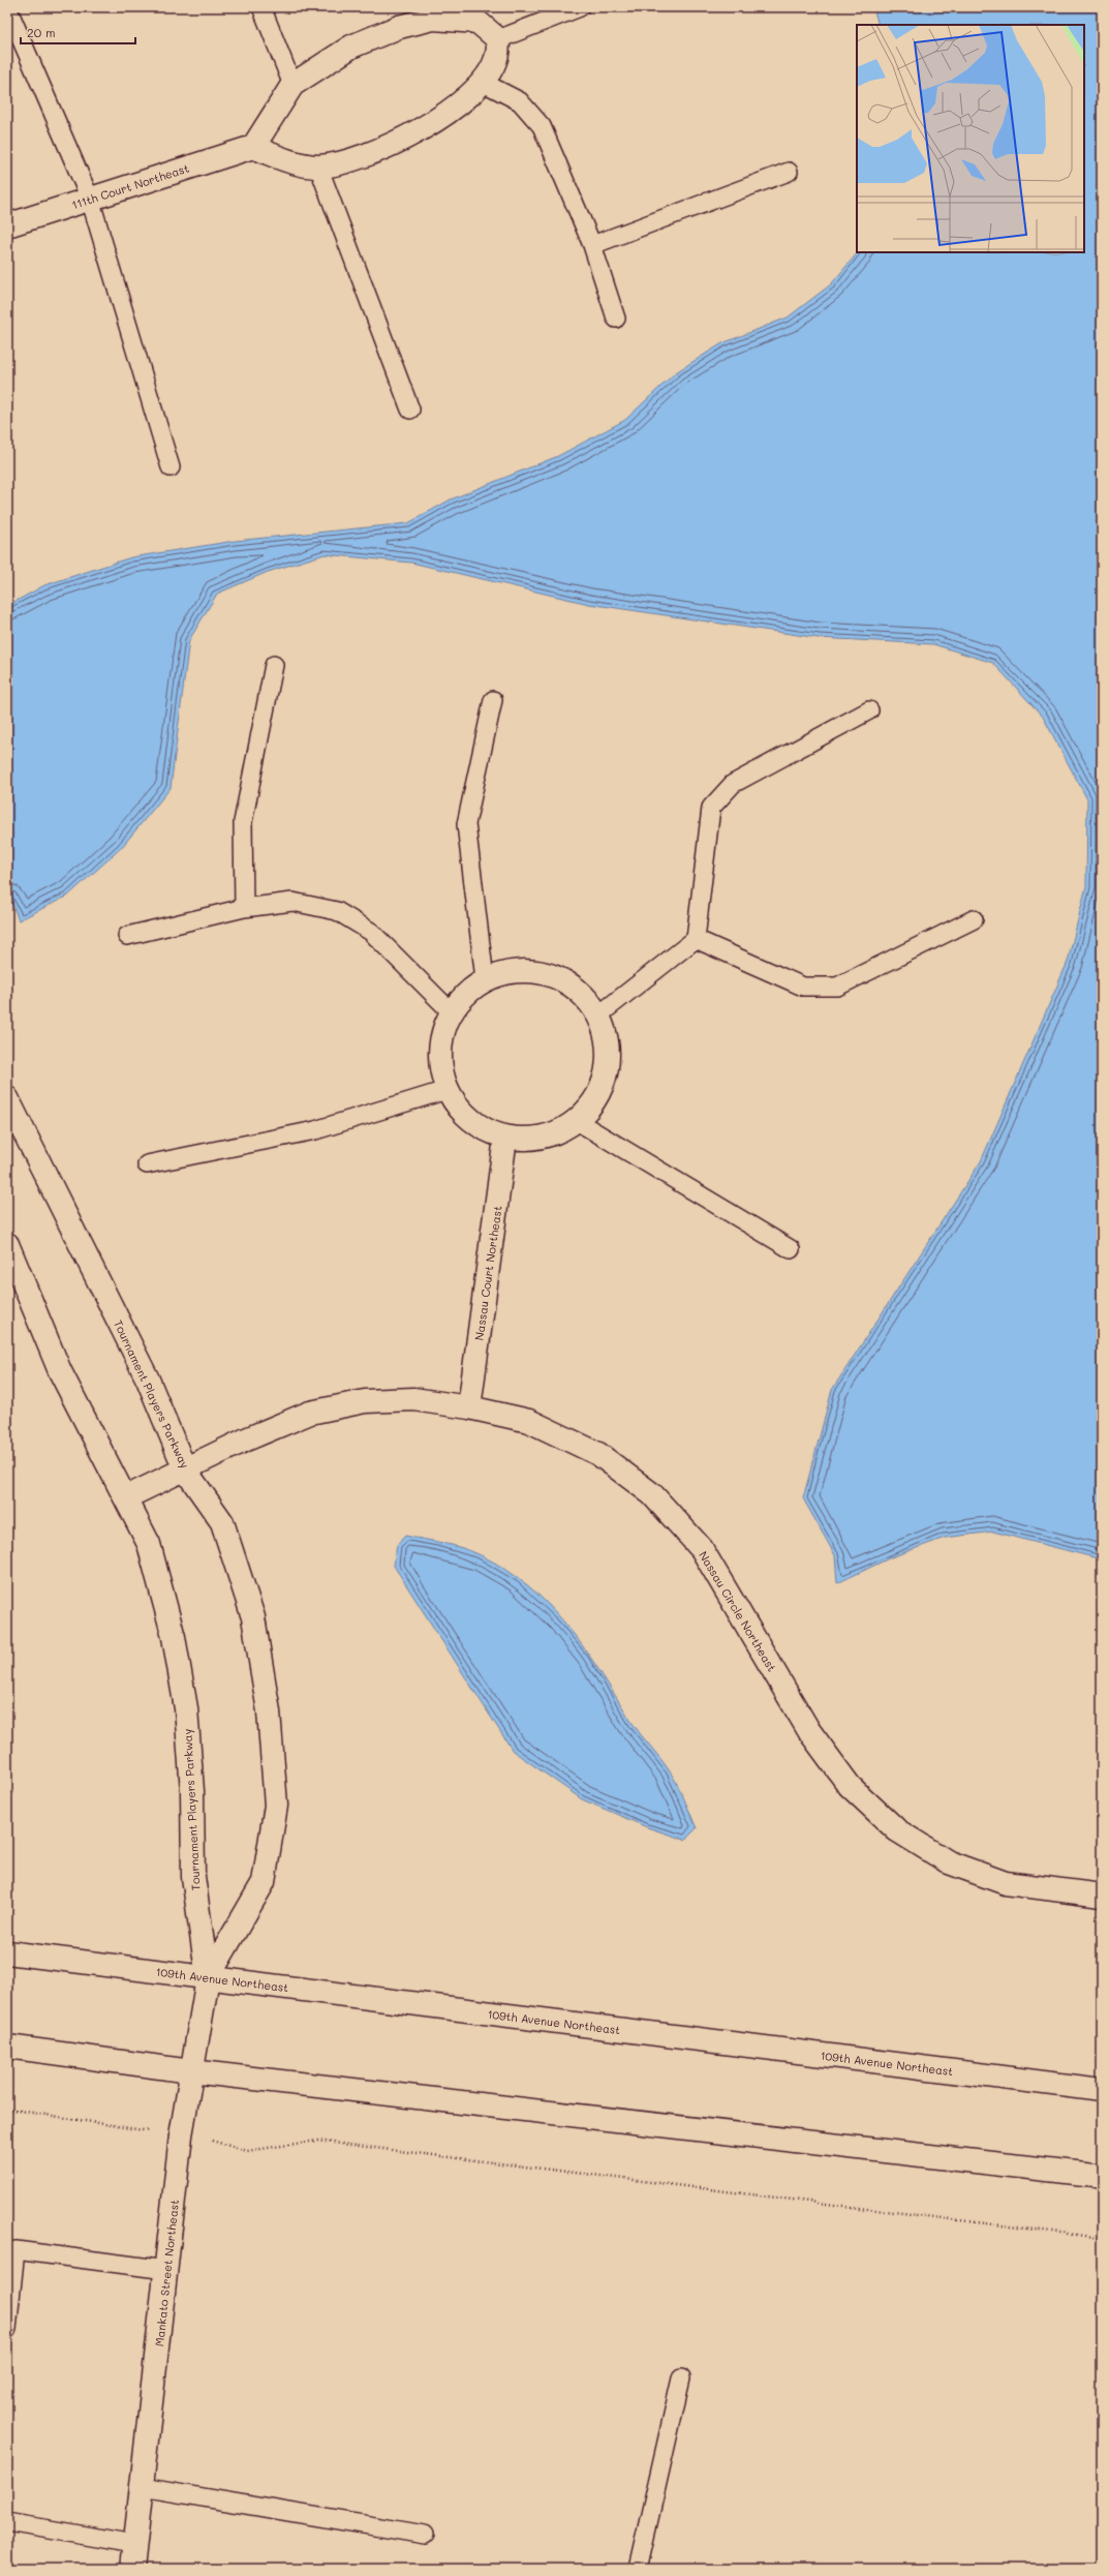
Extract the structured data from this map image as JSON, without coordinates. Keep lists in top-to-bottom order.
{
  "streets": {
    "street": [
      "111th Court Northeast",
      "Nassau Court Northeast",
      "Tournament Players Parkway",
      "Nassau Circle Northeast",
      "109th Avenue Northeast",
      "Mankato Street Northeast"
    ]
  },
  "crossings": [
    ["Nassau Court Northeast", "Nassau Circle Northeast"],
    ["Tournament Players Parkway", "Nassau Circle Northeast"],
    ["Tournament Players Parkway", "109th Avenue Northeast"],
    ["Tournament Players Parkway", "Mankato Street Northeast"],
    ["109th Avenue Northeast", "Mankato Street Northeast"]
  ],
  "scale_bar": "20 m"
}
